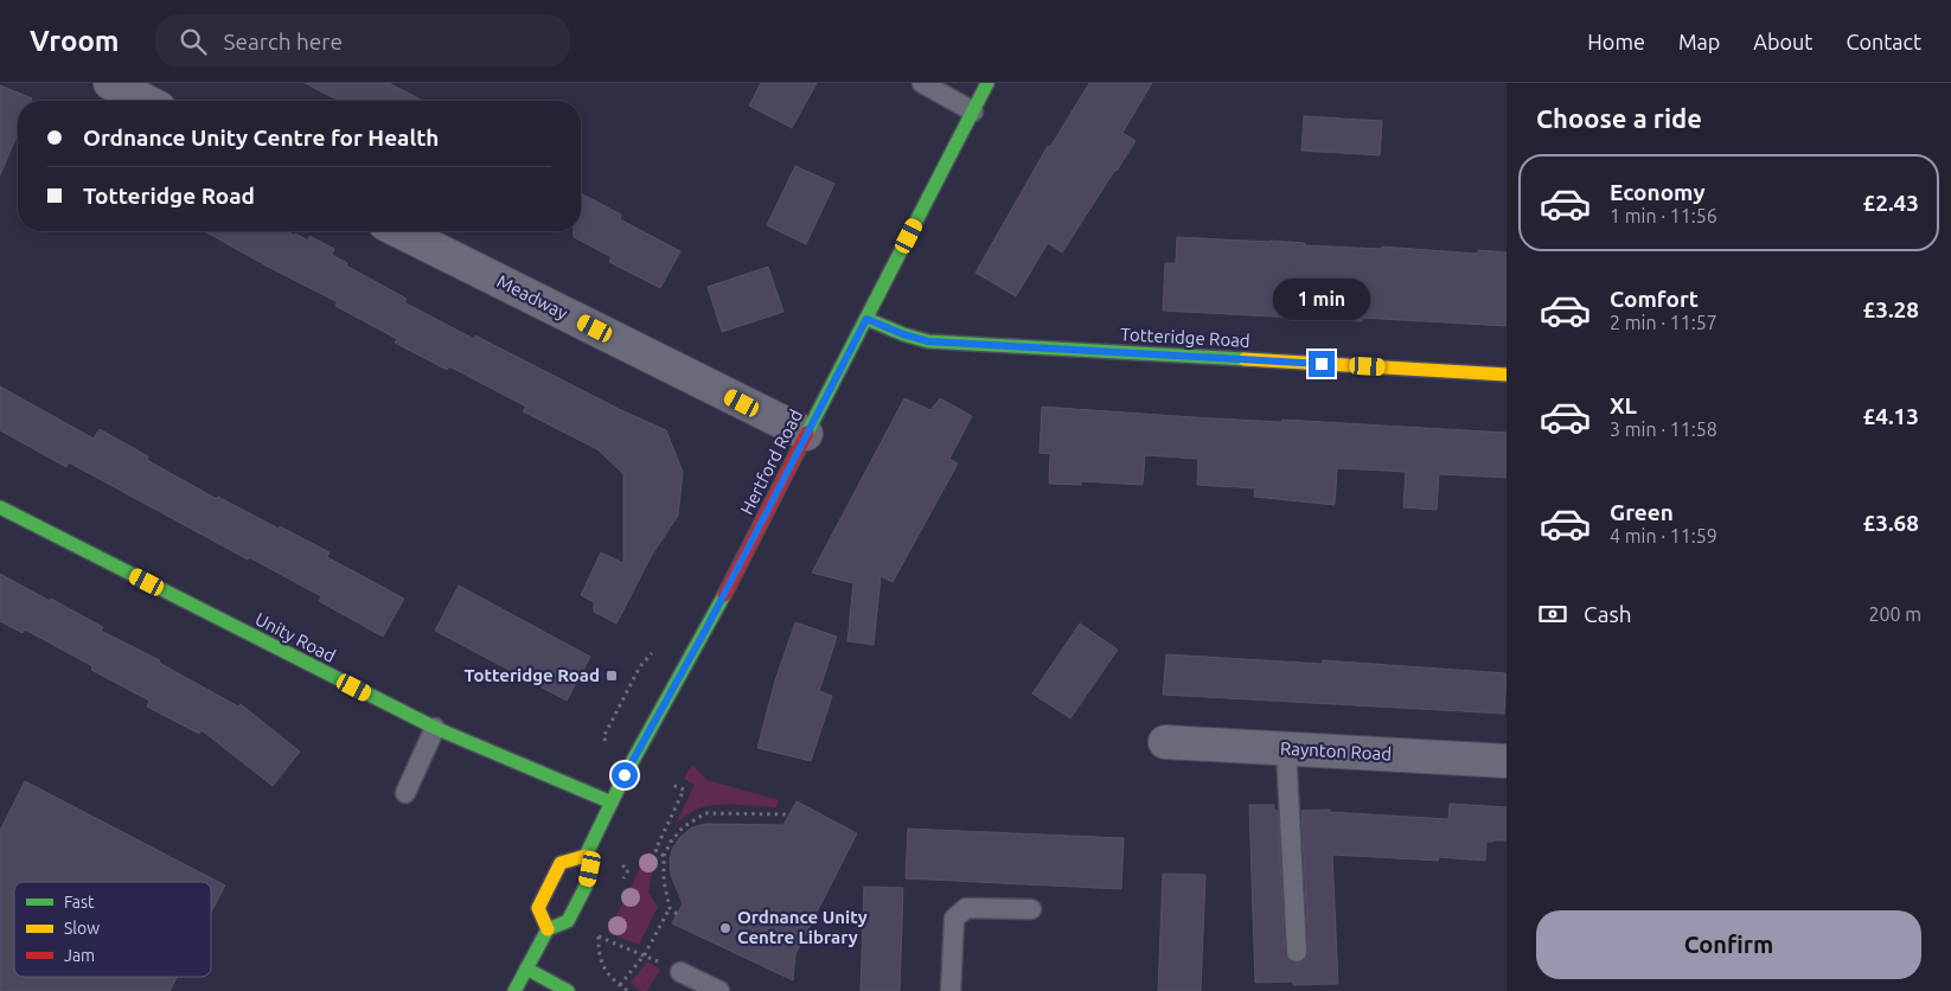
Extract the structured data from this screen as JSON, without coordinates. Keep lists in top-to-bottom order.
{
  "streets": {
    "street": [
      "Meadway",
      "Totteridge Road",
      "Hertford Road",
      "Unity Road",
      "Raynton Road"
    ]
  },
  "crossings": [
    ["Meadway", "Hertford Road"],
    ["Totteridge Road", "Hertford Road"],
    ["Hertford Road", "Unity Road"]
  ],
  "places": {
    "transit": ["Totteridge Road"],
    "other": ["Ordnance Unity Centre Library"]
  },
  "legend": ["Fast", "Slow", "Jam"],
  "page": {
    "header": "Vroom",
    "search": "Search here",
    "nav": [
      "Home",
      "Map",
      "About",
      "Contact"
    ],
    "heading": "Choose a ride",
    "banner": ["Ordnance Unity Centre for Health", "Totteridge Road"],
    "list": [
      {
        "name": "Economy",
        "note": "1 min · 11:56",
        "value": "£2.43"
      },
      {
        "name": "Comfort",
        "note": "2 min · 11:57",
        "value": "£3.28"
      },
      {
        "name": "XL",
        "note": "3 min · 11:58",
        "value": "£4.13"
      },
      {
        "name": "Green",
        "note": "4 min · 11:59",
        "value": "£3.68"
      }
    ],
    "bubble": "1 min",
    "pay": ["Cash", "200 m"],
    "buttons": "Confirm"
  }
}
